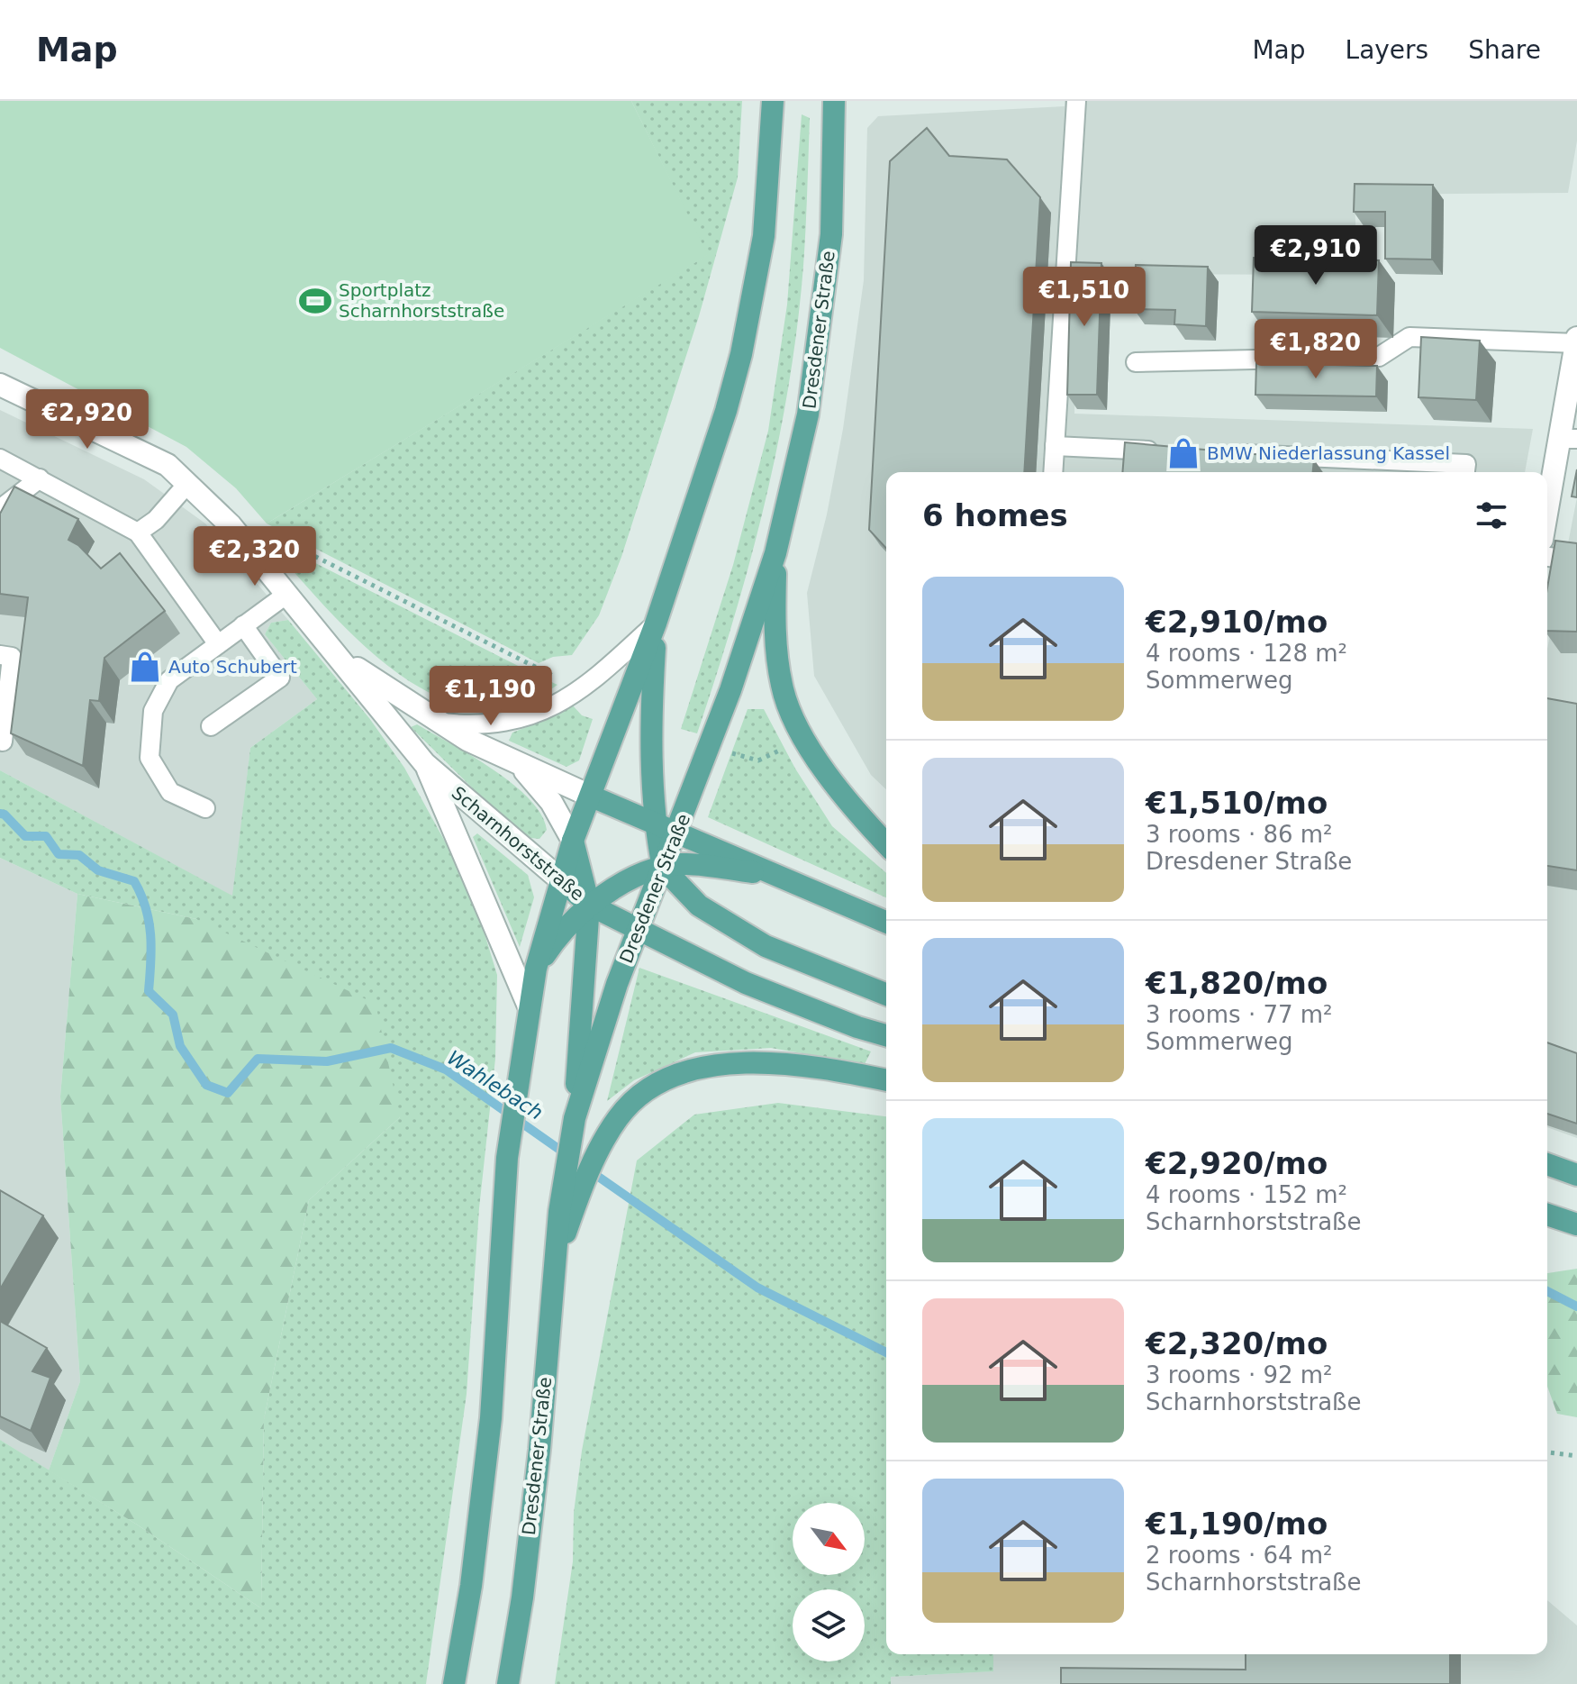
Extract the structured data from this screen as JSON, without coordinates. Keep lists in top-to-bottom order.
{
  "streets": {
    "main road": ["Dresdener Straße", "Scharnhorststraße"]
  },
  "crossings": [
    ["Dresdener Straße", "Scharnhorststraße"]
  ],
  "water": ["Wahlebach"],
  "places": {
    "sports": ["Sportplatz Scharnhorststraße"],
    "shop": ["BMW Niederlassung Kassel", "Auto Schubert"]
  },
  "north": "bottom right",
  "page": {
    "header": "Map",
    "nav": ["Map", "Layers", "Share"],
    "price": [
      "€2,910",
      "€1,510",
      "€1,820",
      "€2,920",
      "€2,320",
      "€1,190"
    ],
    "heading": "6 homes",
    "list": [
      {
        "name": "€2,910/mo",
        "note": "4 rooms · 128 m² · Sommerweg"
      },
      {
        "name": "€1,510/mo",
        "note": "3 rooms · 86 m² · Dresdener Straße"
      },
      {
        "name": "€1,820/mo",
        "note": "3 rooms · 77 m² · Sommerweg"
      },
      {
        "name": "€2,920/mo",
        "note": "4 rooms · 152 m² · Scharnhorststraße"
      },
      {
        "name": "€2,320/mo",
        "note": "3 rooms · 92 m² · Scharnhorststraße"
      },
      {
        "name": "€1,190/mo",
        "note": "2 rooms · 64 m² · Scharnhorststraße"
      }
    ]
  }
}
